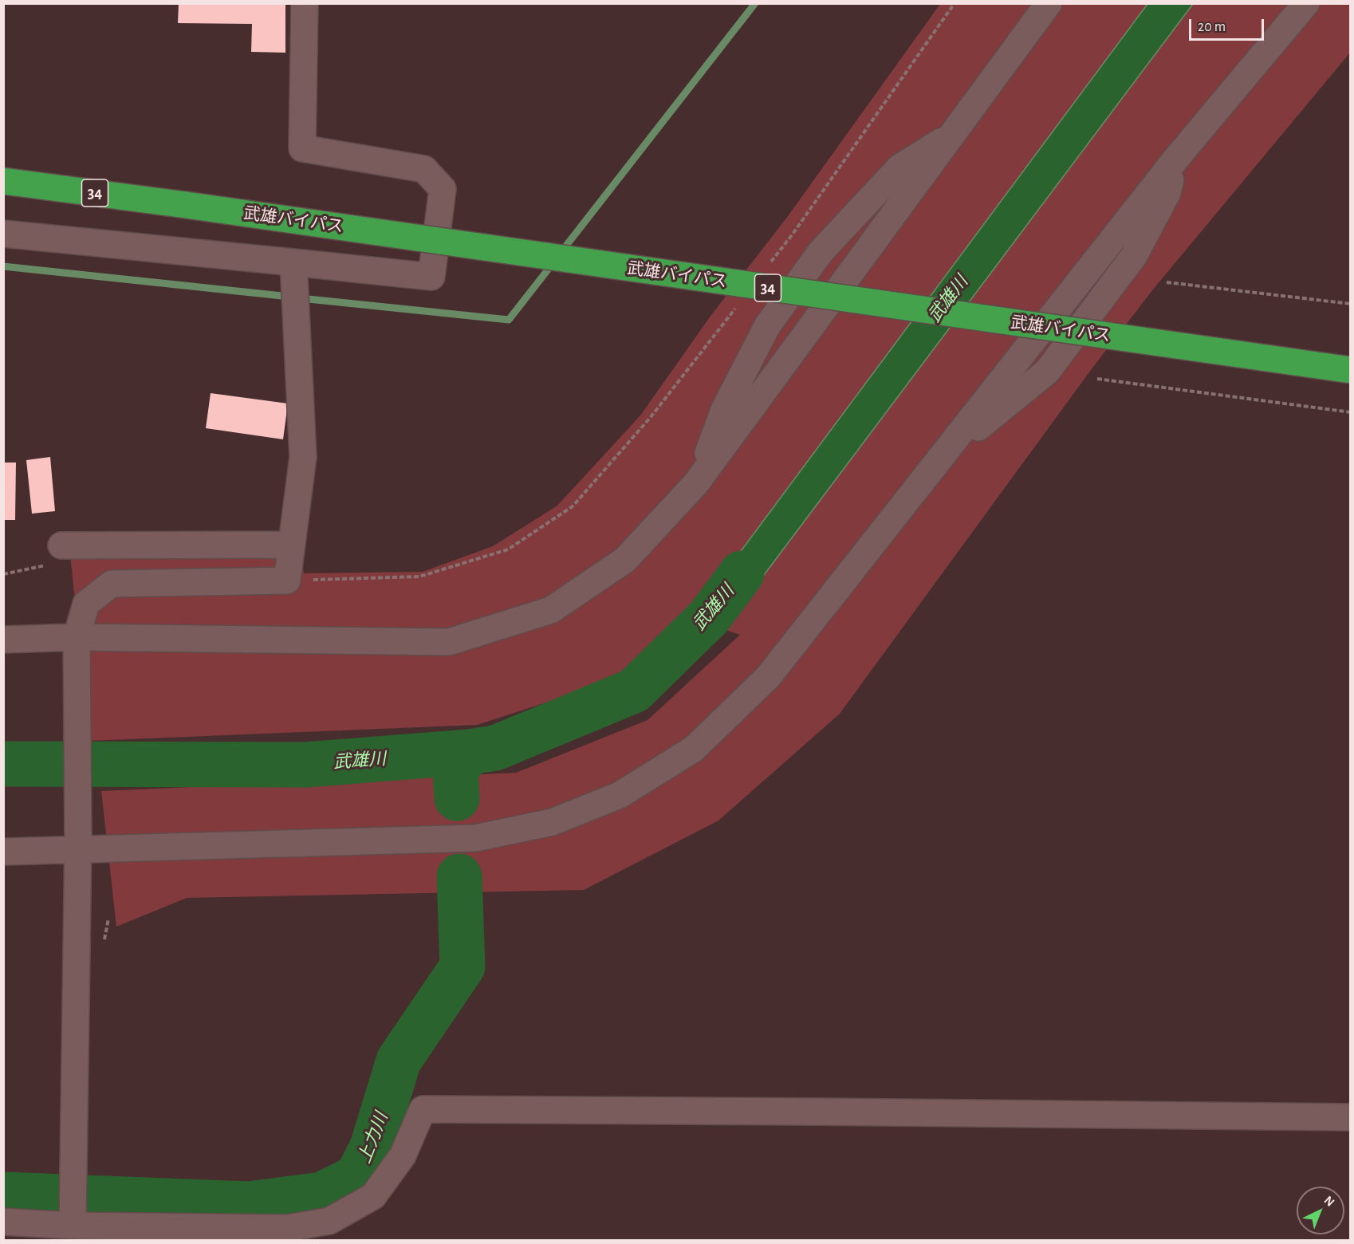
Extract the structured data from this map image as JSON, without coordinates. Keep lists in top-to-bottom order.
{
  "streets": {
    "highway": ["34", "武雄バイパス"]
  },
  "water": ["武雄川", "上力川"],
  "scale_bar": "20 m",
  "north": "top right"
}
